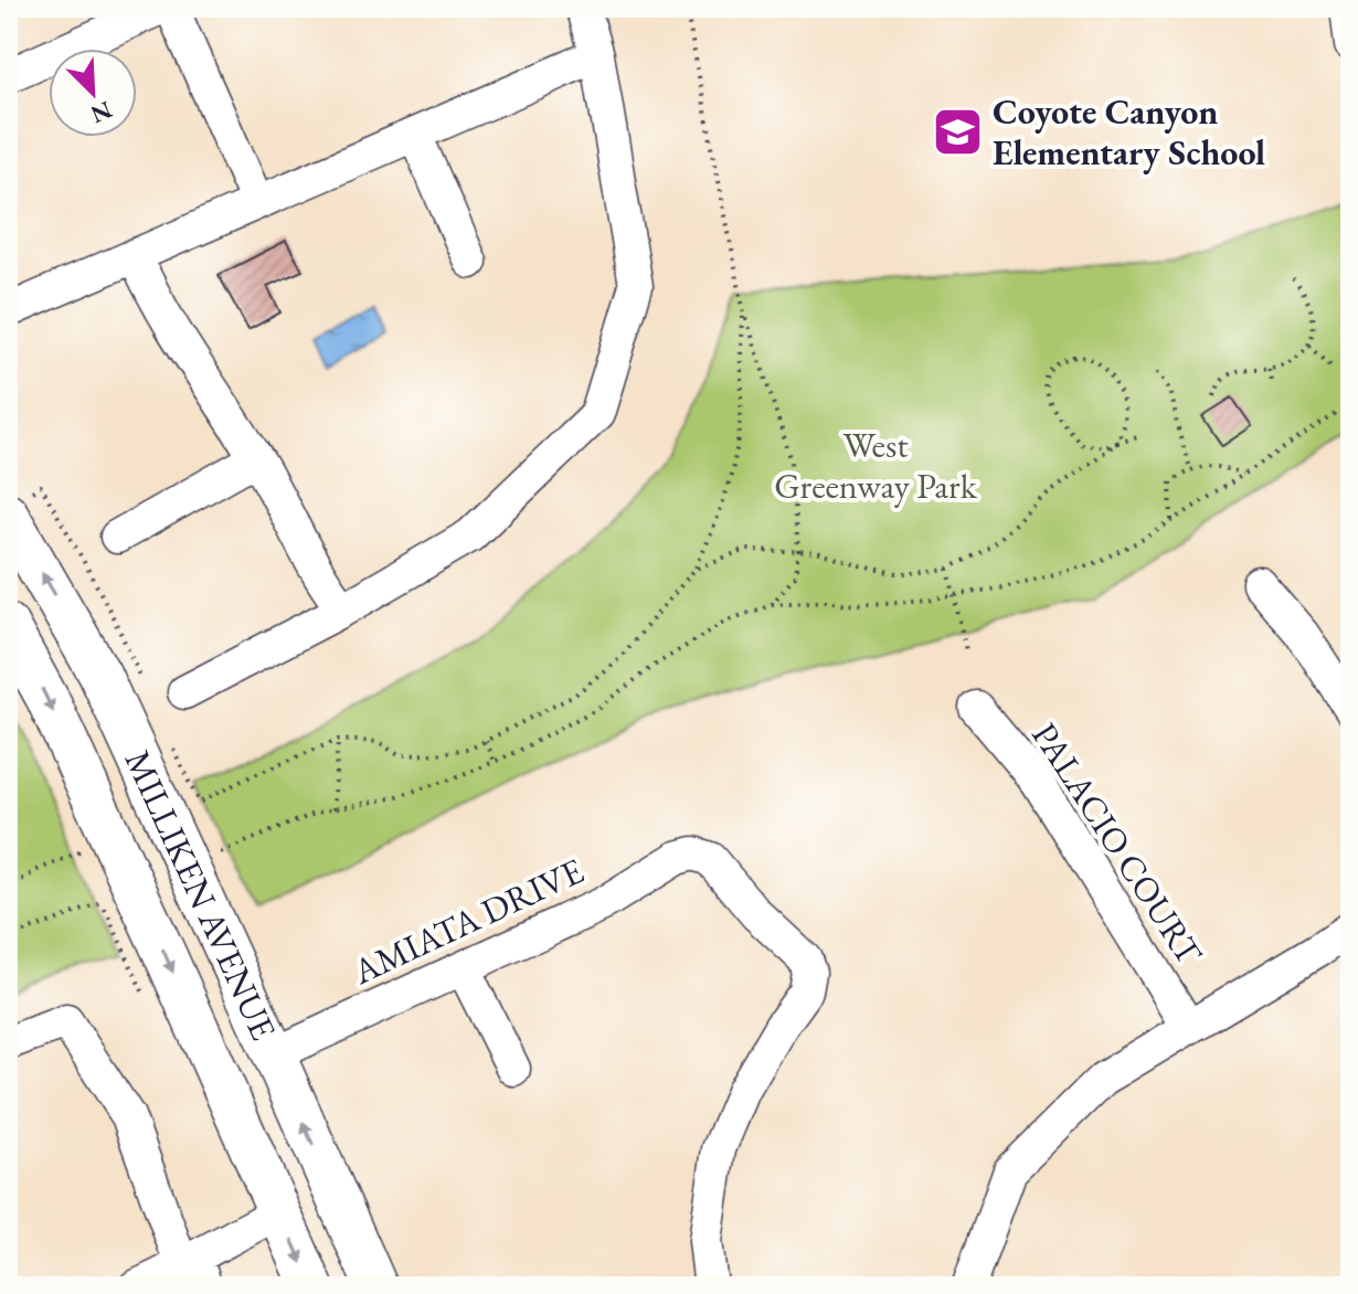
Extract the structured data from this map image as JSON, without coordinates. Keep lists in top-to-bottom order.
{
  "streets": {
    "main road": ["MILLIKEN AVENUE"],
    "street": ["PALACIO COURT", "AMIATA DRIVE"]
  },
  "crossings": [
    ["MILLIKEN AVENUE", "AMIATA DRIVE"]
  ],
  "parks": ["West Greenway Park"],
  "places": {
    "school or university": ["Coyote Canyon Elementary School"]
  },
  "north": "bottom right"
}
